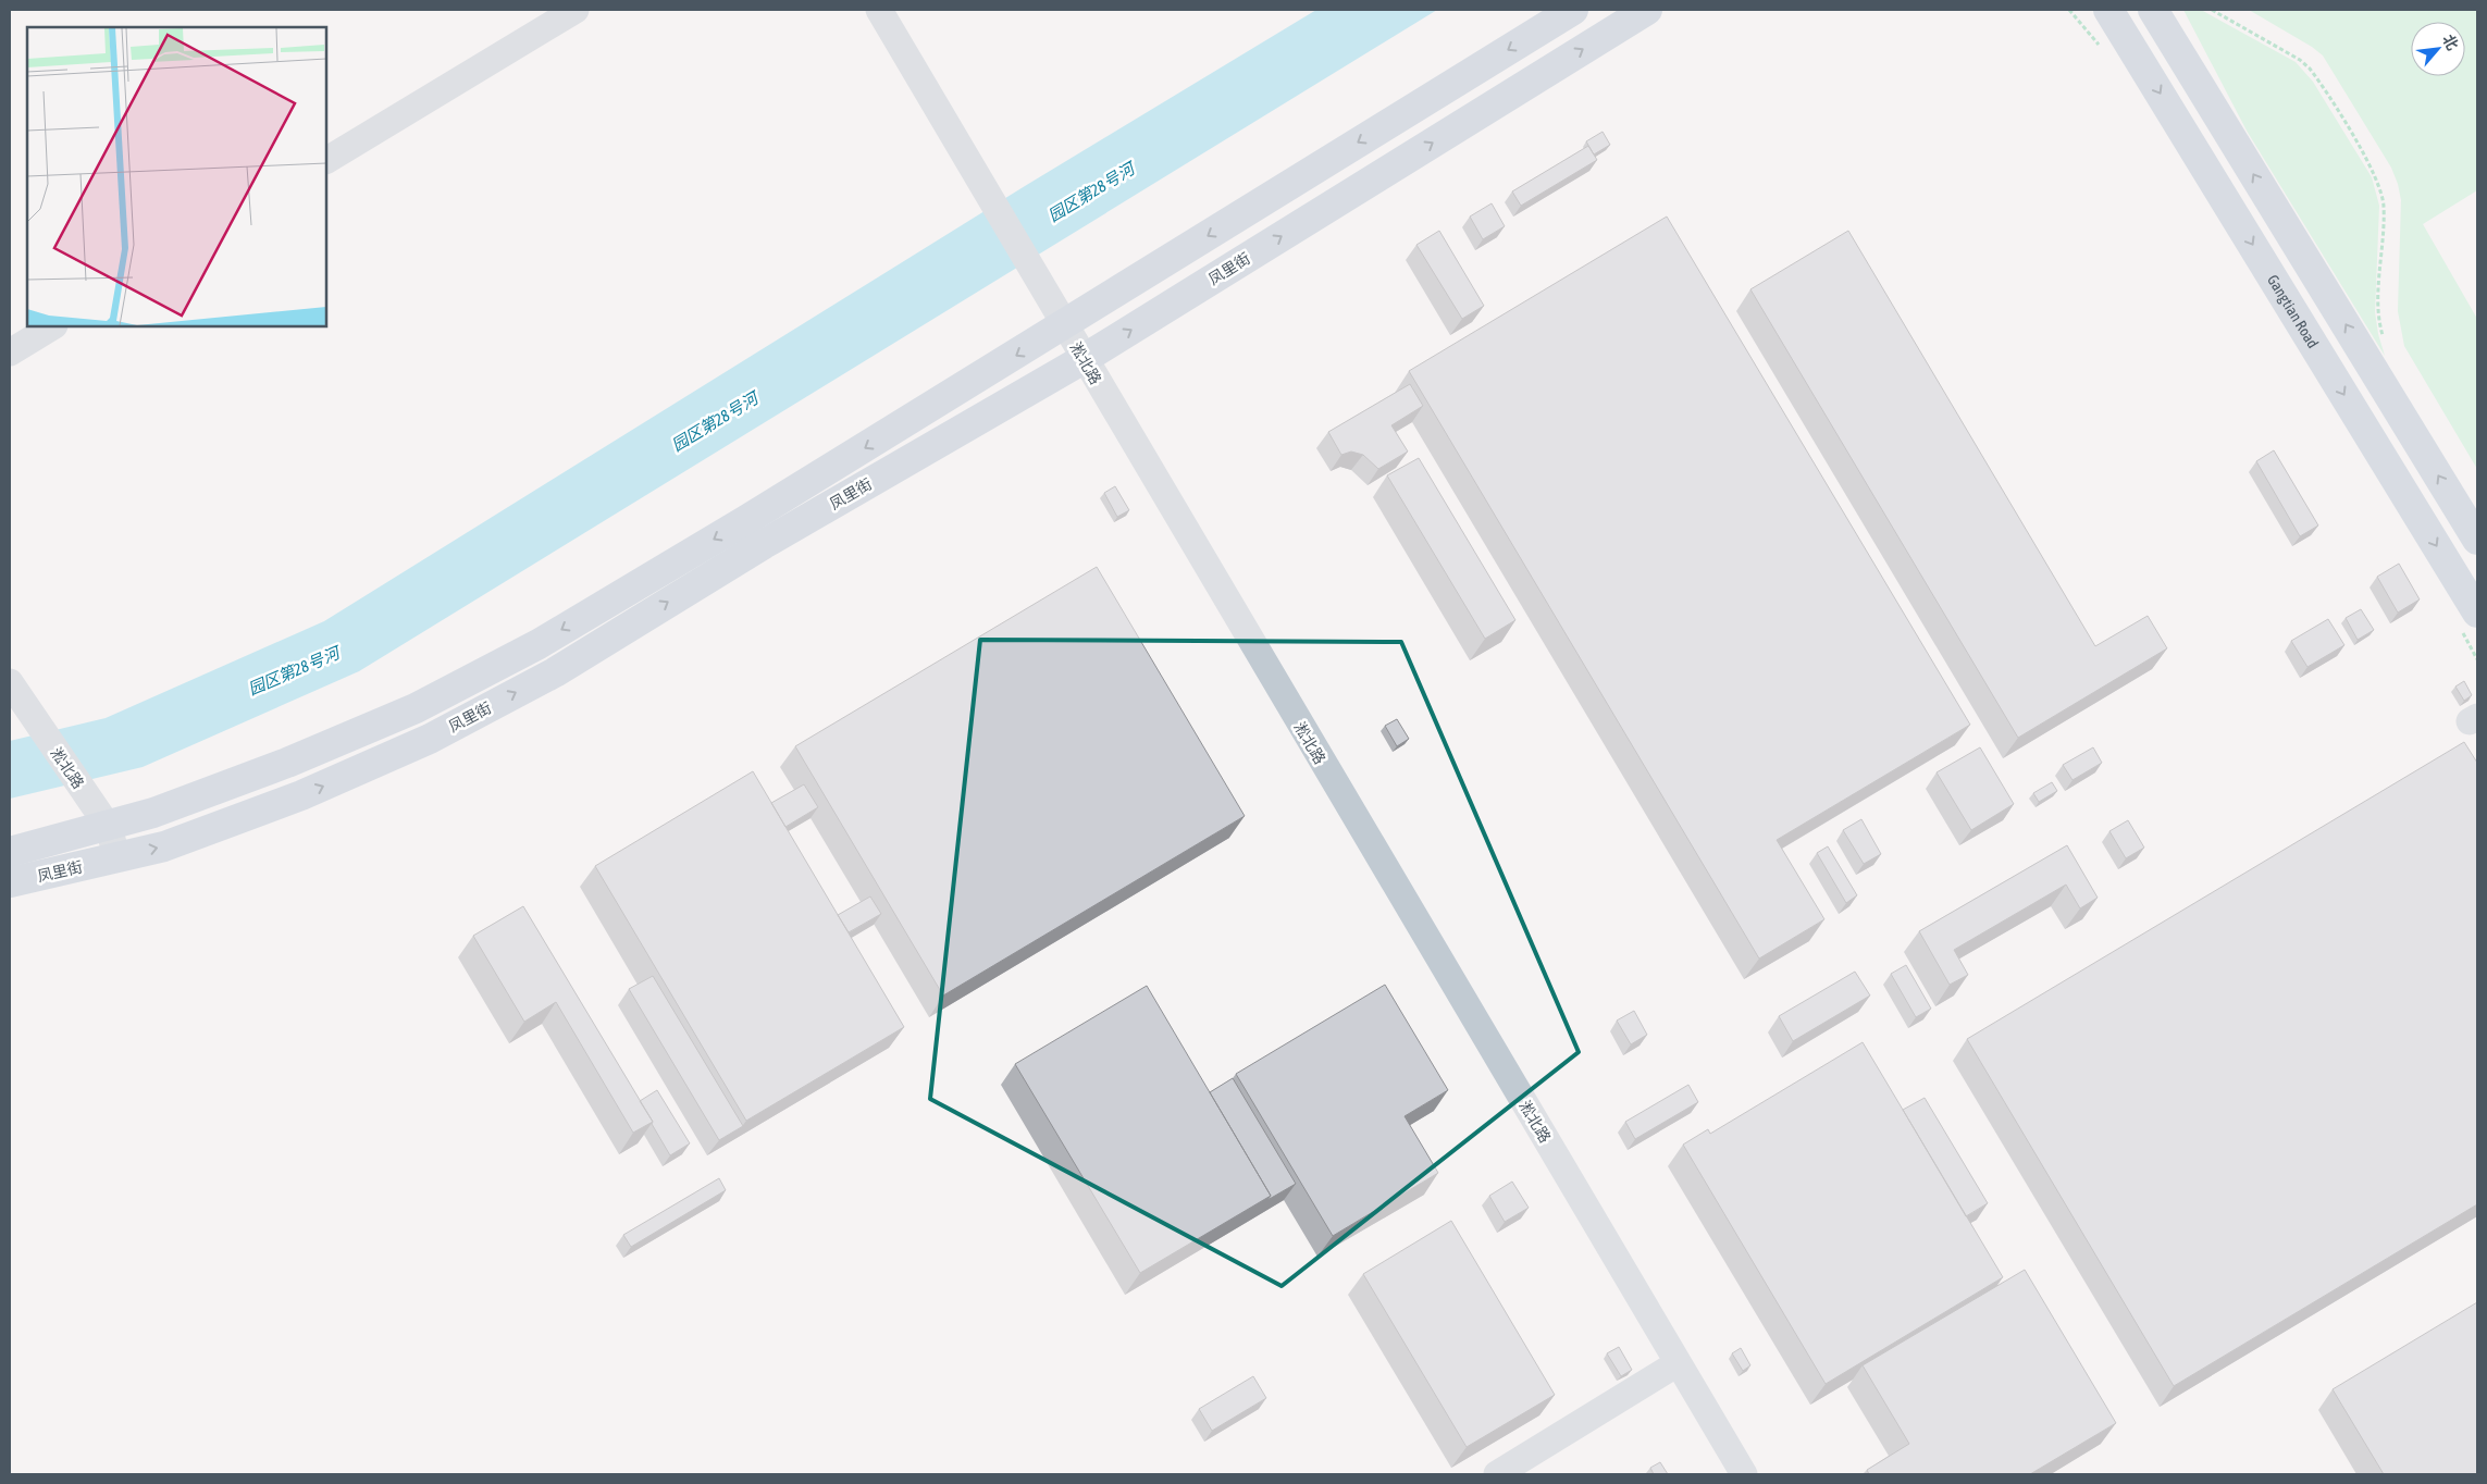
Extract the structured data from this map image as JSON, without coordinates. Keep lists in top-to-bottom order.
{
  "streets": {
    "main road": ["凤里街", "Gangtian Road"],
    "street": ["淞北路"]
  },
  "crossings": [
    ["凤里街", "淞北路"]
  ],
  "water": ["园区第28号河"],
  "north": "top right"
}
